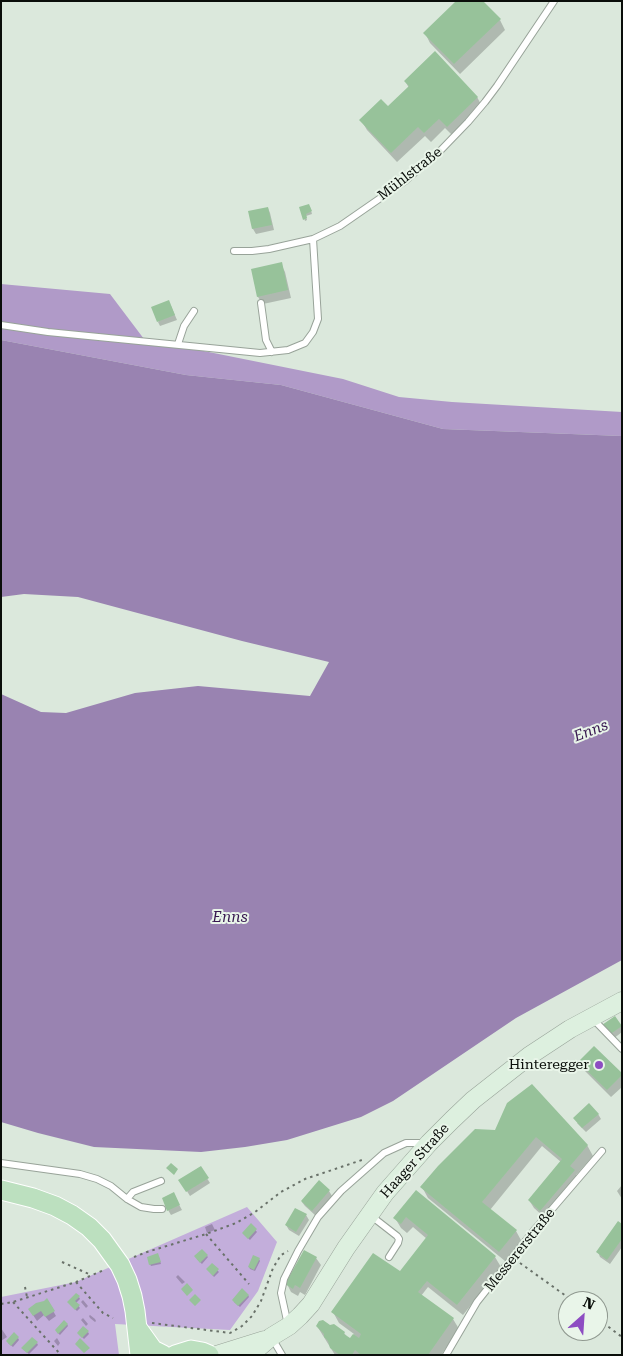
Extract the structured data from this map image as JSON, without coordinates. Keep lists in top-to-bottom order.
{
  "streets": {
    "street": ["Haager Straße"],
    "lane": ["Mühlstraße", "Messererstraße"]
  },
  "water": ["Enns"],
  "places": ["Hinteregger"],
  "north": "top right"
}
